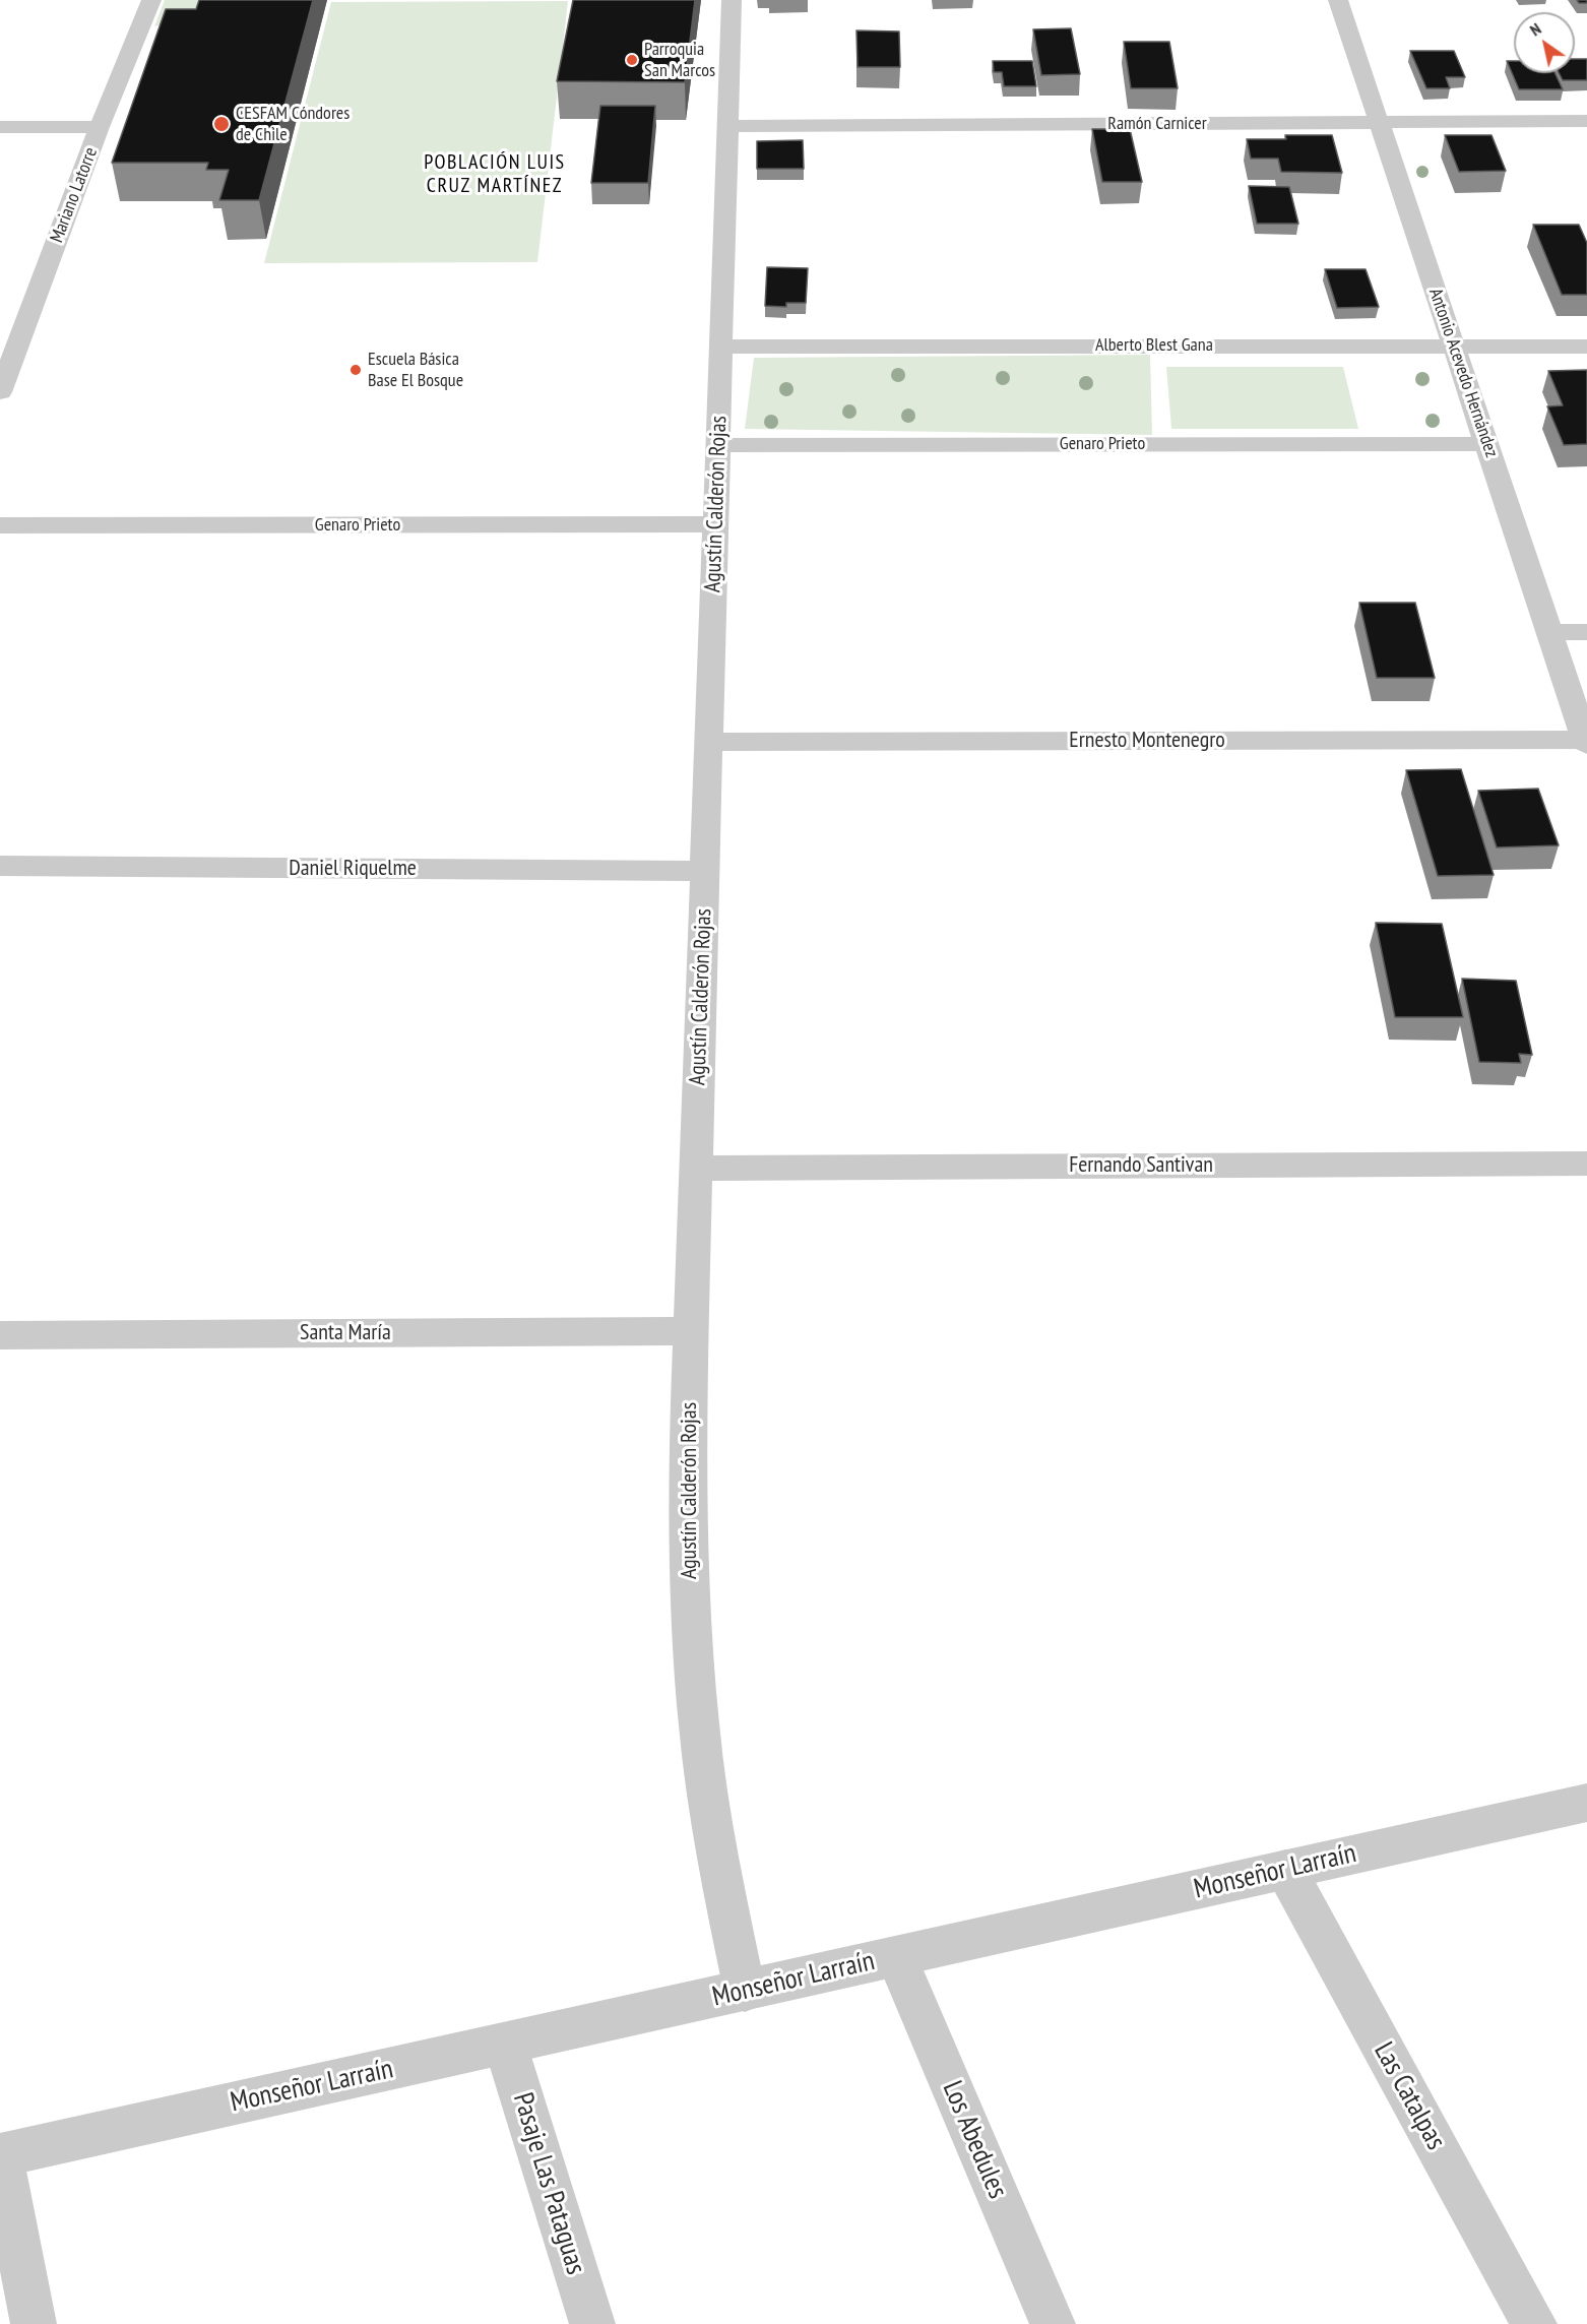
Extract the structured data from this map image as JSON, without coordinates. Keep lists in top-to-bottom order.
{
  "streets": {
    "street": [
      "Ramón Carnicer",
      "Mariano Latorre",
      "Alberto Blest Gana",
      "Antonio Acevedo Hernández",
      "Genaro Prieto",
      "Agustín Calderón Rojas",
      "Ernesto Montenegro",
      "Daniel Riquelme",
      "Fernando Santivan",
      "Santa María",
      "Monseñor Larraín",
      "Las Catalpas",
      "Los Abedules",
      "Pasaje Las Pataguas"
    ]
  },
  "crossings": [
    ["Ramón Carnicer", "Antonio Acevedo Hernández"],
    ["Ramón Carnicer", "Agustín Calderón Rojas"],
    ["Alberto Blest Gana", "Antonio Acevedo Hernández"],
    ["Alberto Blest Gana", "Agustín Calderón Rojas"],
    ["Antonio Acevedo Hernández", "Genaro Prieto"],
    ["Antonio Acevedo Hernández", "Ernesto Montenegro"],
    ["Genaro Prieto", "Agustín Calderón Rojas"],
    ["Agustín Calderón Rojas", "Ernesto Montenegro"],
    ["Agustín Calderón Rojas", "Daniel Riquelme"],
    ["Agustín Calderón Rojas", "Fernando Santivan"],
    ["Agustín Calderón Rojas", "Santa María"],
    ["Agustín Calderón Rojas", "Monseñor Larraín"],
    ["Monseñor Larraín", "Las Catalpas"],
    ["Monseñor Larraín", "Los Abedules"],
    ["Monseñor Larraín", "Pasaje Las Pataguas"]
  ],
  "districts": ["POBLACIÓN LUIS CRUZ MARTÍNEZ"],
  "places": ["Parroquia San Marcos", "CESFAM Cóndores de Chile", "Escuela Básica Base El Bosque"],
  "north": "top left"
}
